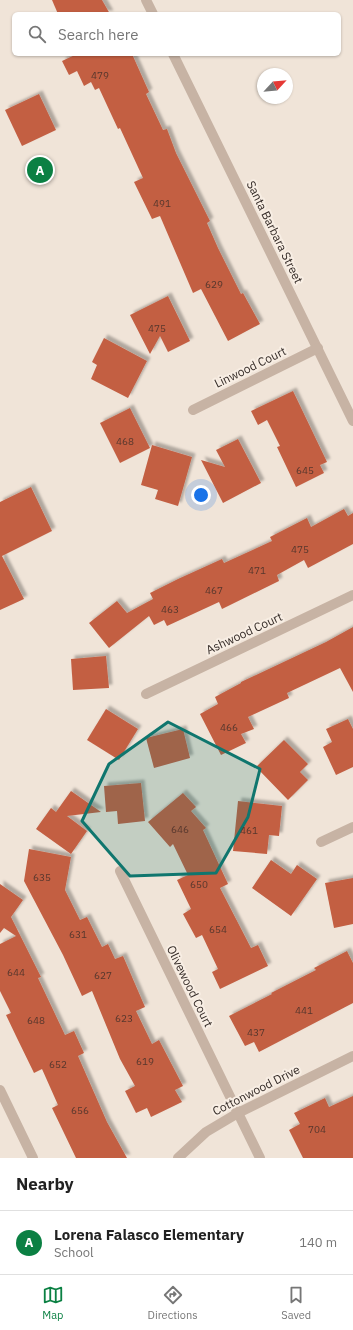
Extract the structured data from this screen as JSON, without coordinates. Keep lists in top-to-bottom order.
{
  "streets": {
    "street": [
      "Santa Barbara Street",
      "Linwood Court",
      "Ashwood Court",
      "Olivewood Court",
      "Cottonwood Drive"
    ]
  },
  "crossings": [
    ["Santa Barbara Street", "Linwood Court"],
    ["Olivewood Court", "Cottonwood Drive"]
  ],
  "house_numbers": [
    "479",
    "491",
    "629",
    "475",
    "468",
    "645",
    "475",
    "471",
    "467",
    "463",
    "466",
    "646",
    "461",
    "635",
    "650",
    "654",
    "631",
    "644",
    "627",
    "441",
    "623",
    "648",
    "437",
    "619",
    "652",
    "656",
    "704"
  ],
  "north": "top right",
  "page": {
    "search": "Search here",
    "pins": "A",
    "heading": "Nearby",
    "list": [
      {
        "mark": "A",
        "name": "Lorena Falasco Elementary",
        "note": "School",
        "value": "140 m"
      }
    ],
    "nav": ["Map", "Directions", "Saved"]
  }
}
